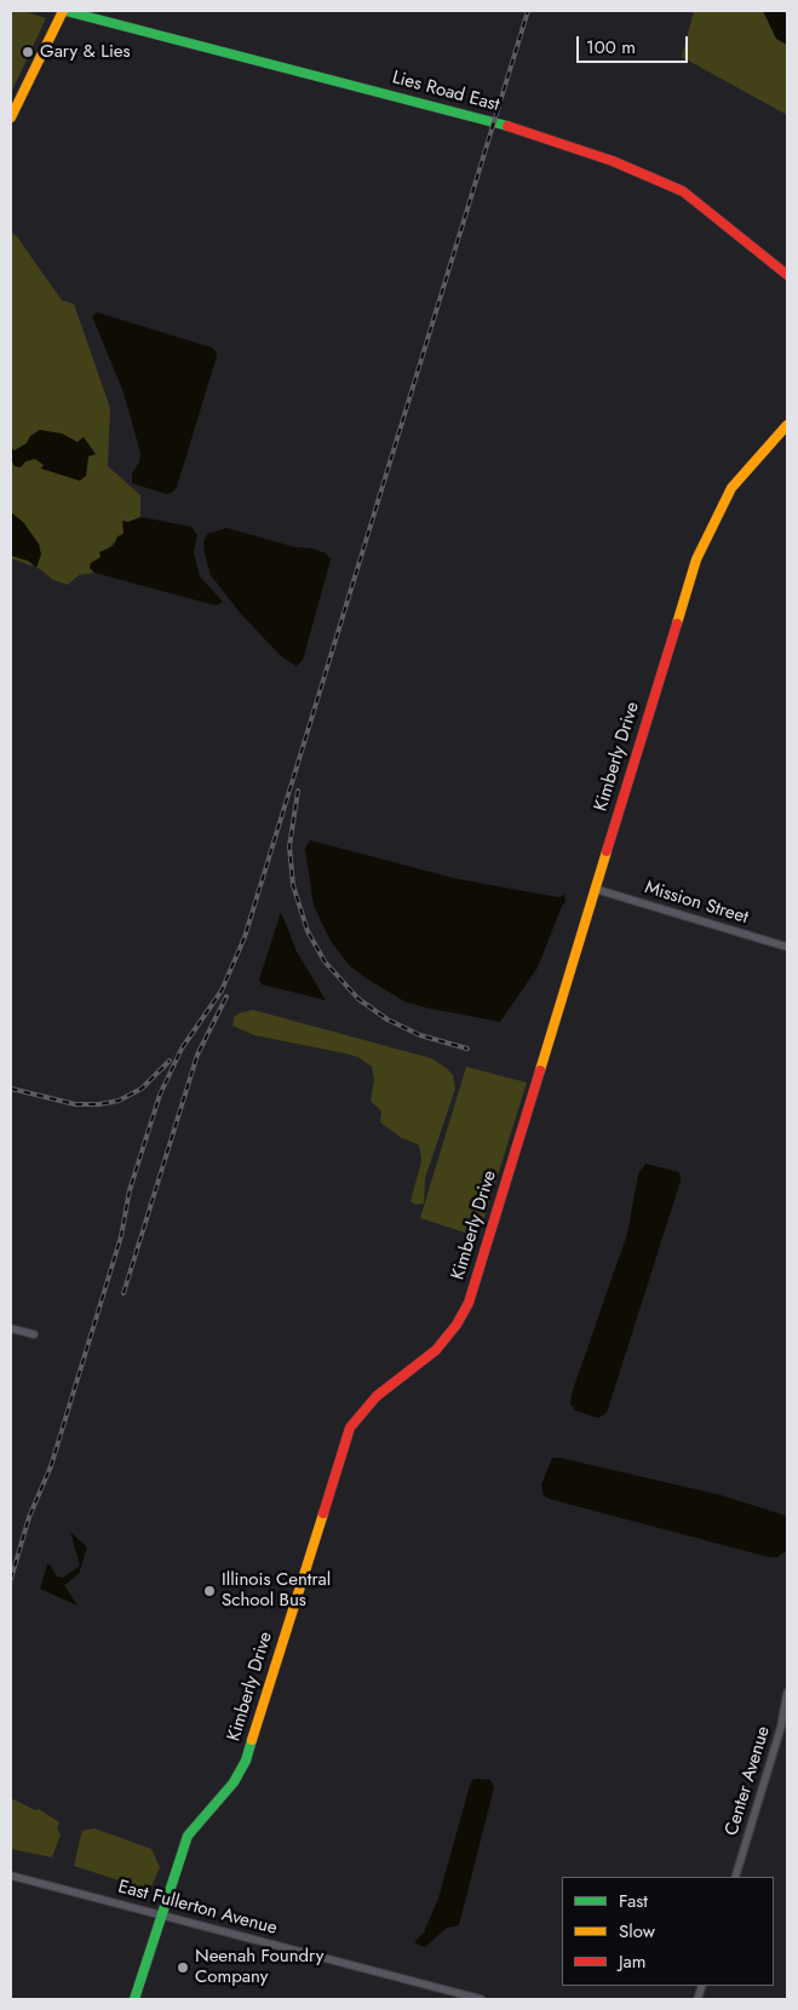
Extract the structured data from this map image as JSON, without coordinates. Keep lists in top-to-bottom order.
{
  "streets": {
    "street": [
      "Lies Road East",
      "Kimberly Drive",
      "Mission Street",
      "Center Avenue",
      "East Fullerton Avenue"
    ]
  },
  "crossings": [
    ["Kimberly Drive", "Mission Street"],
    ["Kimberly Drive", "East Fullerton Avenue"]
  ],
  "places": ["Gary & Lies", "Illinois Central School Bus", "Neenah Foundry Company"],
  "legend": ["Fast", "Slow", "Jam"],
  "scale_bar": "100 m"
}
